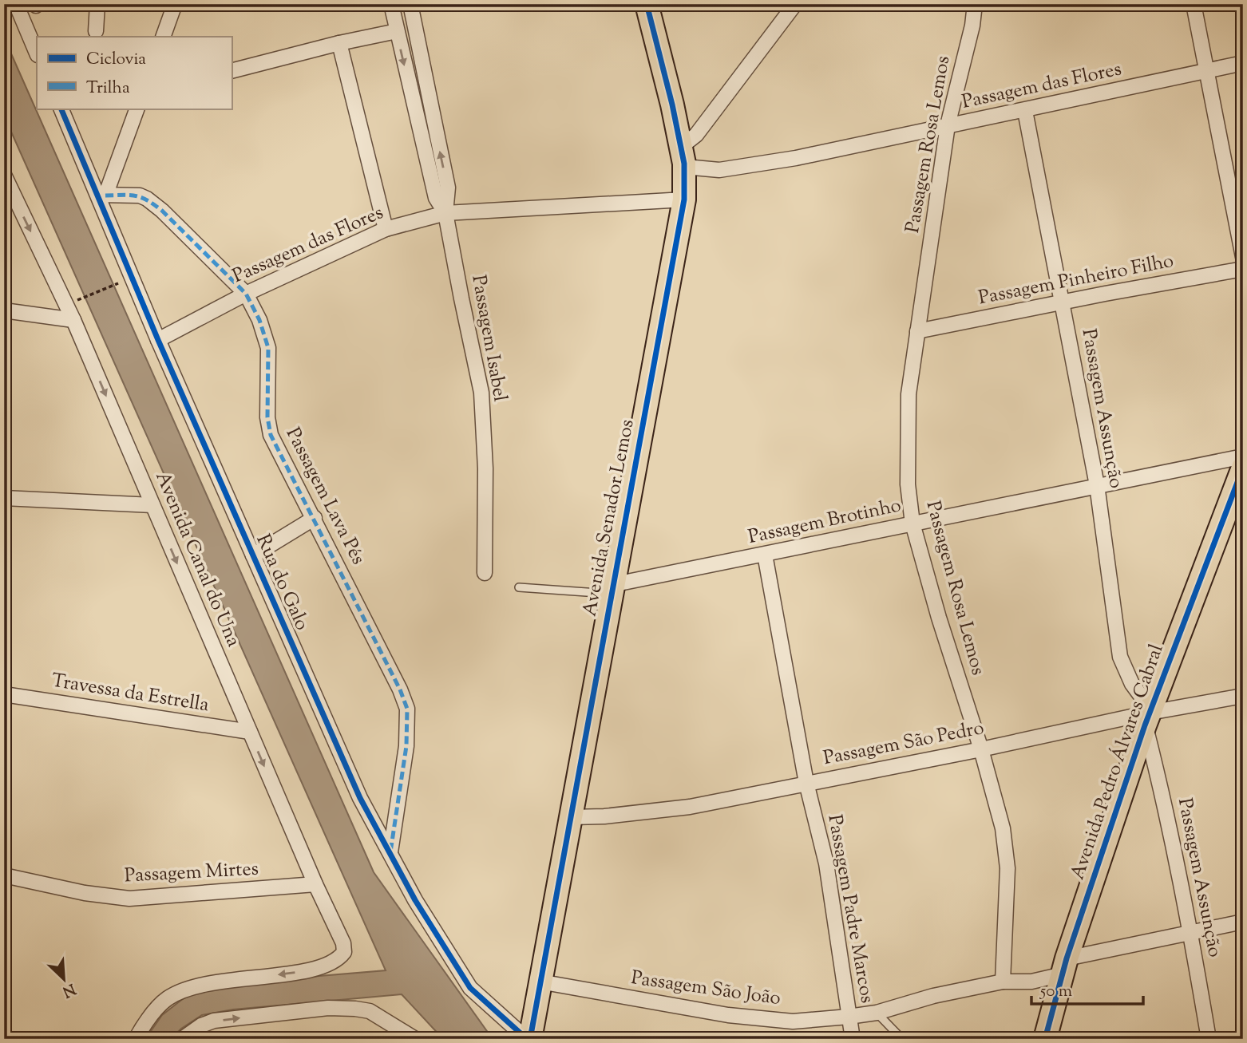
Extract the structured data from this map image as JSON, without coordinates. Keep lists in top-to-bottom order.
{
  "streets": {
    "main road": ["Avenida Senador Lemos", "Avenida Pedro Álvares Cabral"],
    "street": [
      "Passagem das Flores",
      "Passagem Rosa Lemos",
      "Passagem Pinheiro Filho",
      "Passagem Isabel",
      "Passagem Assunção",
      "Passagem Lava Pés",
      "Passagem Brotinho",
      "Avenida Canal do Una",
      "Rua do Galo",
      "Travessa da Estrella",
      "Passagem São Pedro",
      "Passagem Mirtes",
      "Passagem Padre Marcos",
      "Passagem São João"
    ]
  },
  "crossings": [
    ["Passagem das Flores", "Passagem Rosa Lemos"],
    ["Passagem das Flores", "Passagem Isabel"],
    ["Passagem das Flores", "Passagem Assunção"],
    ["Passagem das Flores", "Passagem Lava Pés"],
    ["Passagem das Flores", "Avenida Senador Lemos"],
    ["Passagem das Flores", "Rua do Galo"],
    ["Passagem Rosa Lemos", "Passagem Pinheiro Filho"],
    ["Passagem Rosa Lemos", "Passagem Brotinho"],
    ["Passagem Rosa Lemos", "Passagem São Pedro"],
    ["Passagem Rosa Lemos", "Passagem São João"],
    ["Passagem Pinheiro Filho", "Passagem Assunção"],
    ["Passagem Assunção", "Passagem Brotinho"],
    ["Passagem Assunção", "Passagem São Pedro"],
    ["Passagem Assunção", "Avenida Pedro Álvares Cabral"],
    ["Passagem Assunção", "Passagem São João"],
    ["Passagem Lava Pés", "Rua do Galo"],
    ["Avenida Senador Lemos", "Passagem Brotinho"],
    ["Avenida Senador Lemos", "Rua do Galo"],
    ["Avenida Senador Lemos", "Passagem São Pedro"],
    ["Avenida Senador Lemos", "Passagem São João"],
    ["Passagem Brotinho", "Passagem Padre Marcos"],
    ["Avenida Canal do Una", "Travessa da Estrella"],
    ["Avenida Canal do Una", "Passagem Mirtes"],
    ["Passagem São Pedro", "Avenida Pedro Álvares Cabral"],
    ["Passagem São Pedro", "Passagem Padre Marcos"],
    ["Avenida Pedro Álvares Cabral", "Passagem São João"],
    ["Passagem Padre Marcos", "Passagem São João"]
  ],
  "legend": ["Ciclovia", "Trilha"],
  "scale_bar": "50 m",
  "north": "bottom right"
}
